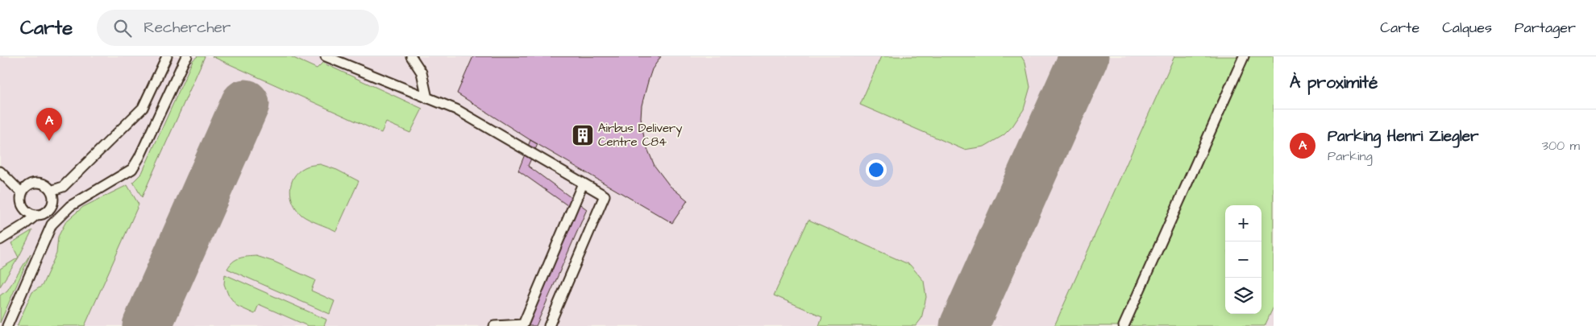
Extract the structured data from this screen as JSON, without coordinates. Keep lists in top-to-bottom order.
{
  "places": {
    "building": ["Airbus Delivery Centre C84"]
  },
  "page": {
    "header": "Carte",
    "search": "Rechercher",
    "nav": ["Carte", "Calques", "Partager"],
    "heading": "À proximité",
    "pins": "A",
    "list": [
      {
        "mark": "A",
        "name": "Parking Henri Ziegler",
        "note": "Parking",
        "value": "300 m"
      }
    ],
    "map_buttons": ["+", "−"]
  }
}
